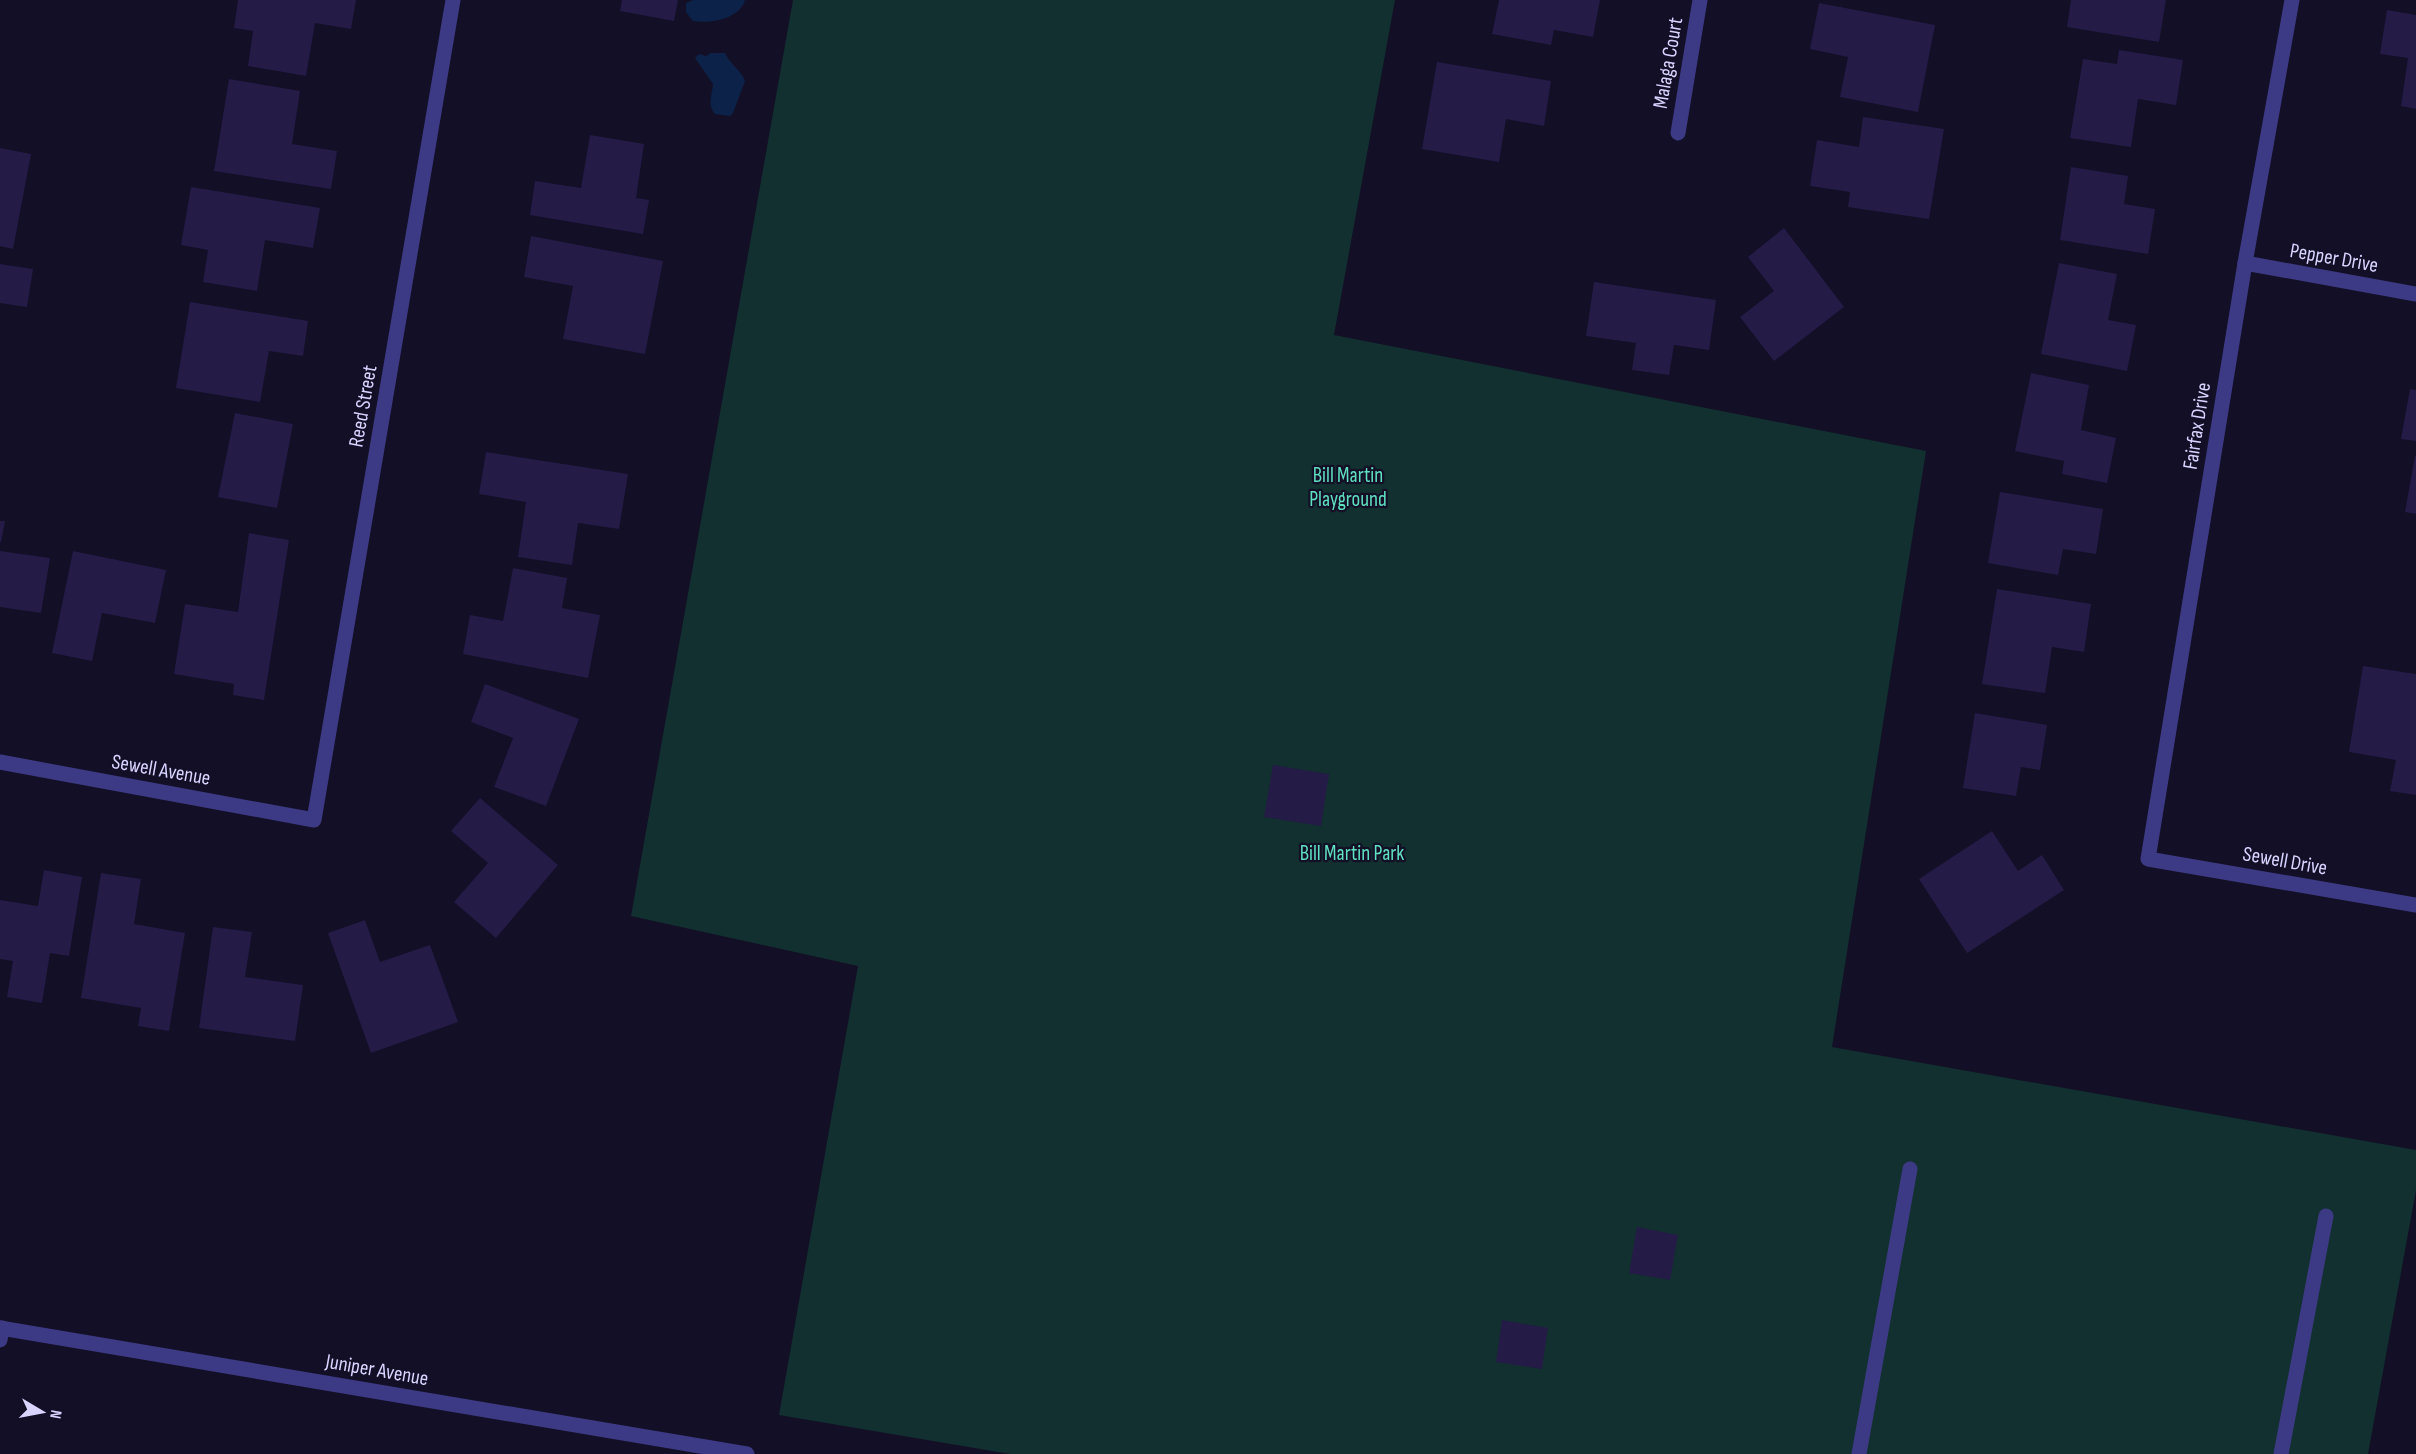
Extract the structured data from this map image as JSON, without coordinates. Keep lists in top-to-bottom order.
{
  "streets": {
    "street": [
      "Malaga Court",
      "Pepper Drive",
      "Reed Street",
      "Fairfax Drive",
      "Sewell Avenue",
      "Sewell Drive",
      "Juniper Avenue"
    ]
  },
  "crossings": [
    ["Pepper Drive", "Fairfax Drive"],
    ["Reed Street", "Sewell Avenue"],
    ["Fairfax Drive", "Sewell Drive"]
  ],
  "parks": ["Bill Martin Playground", "Bill Martin Park"],
  "north": "right"
}
